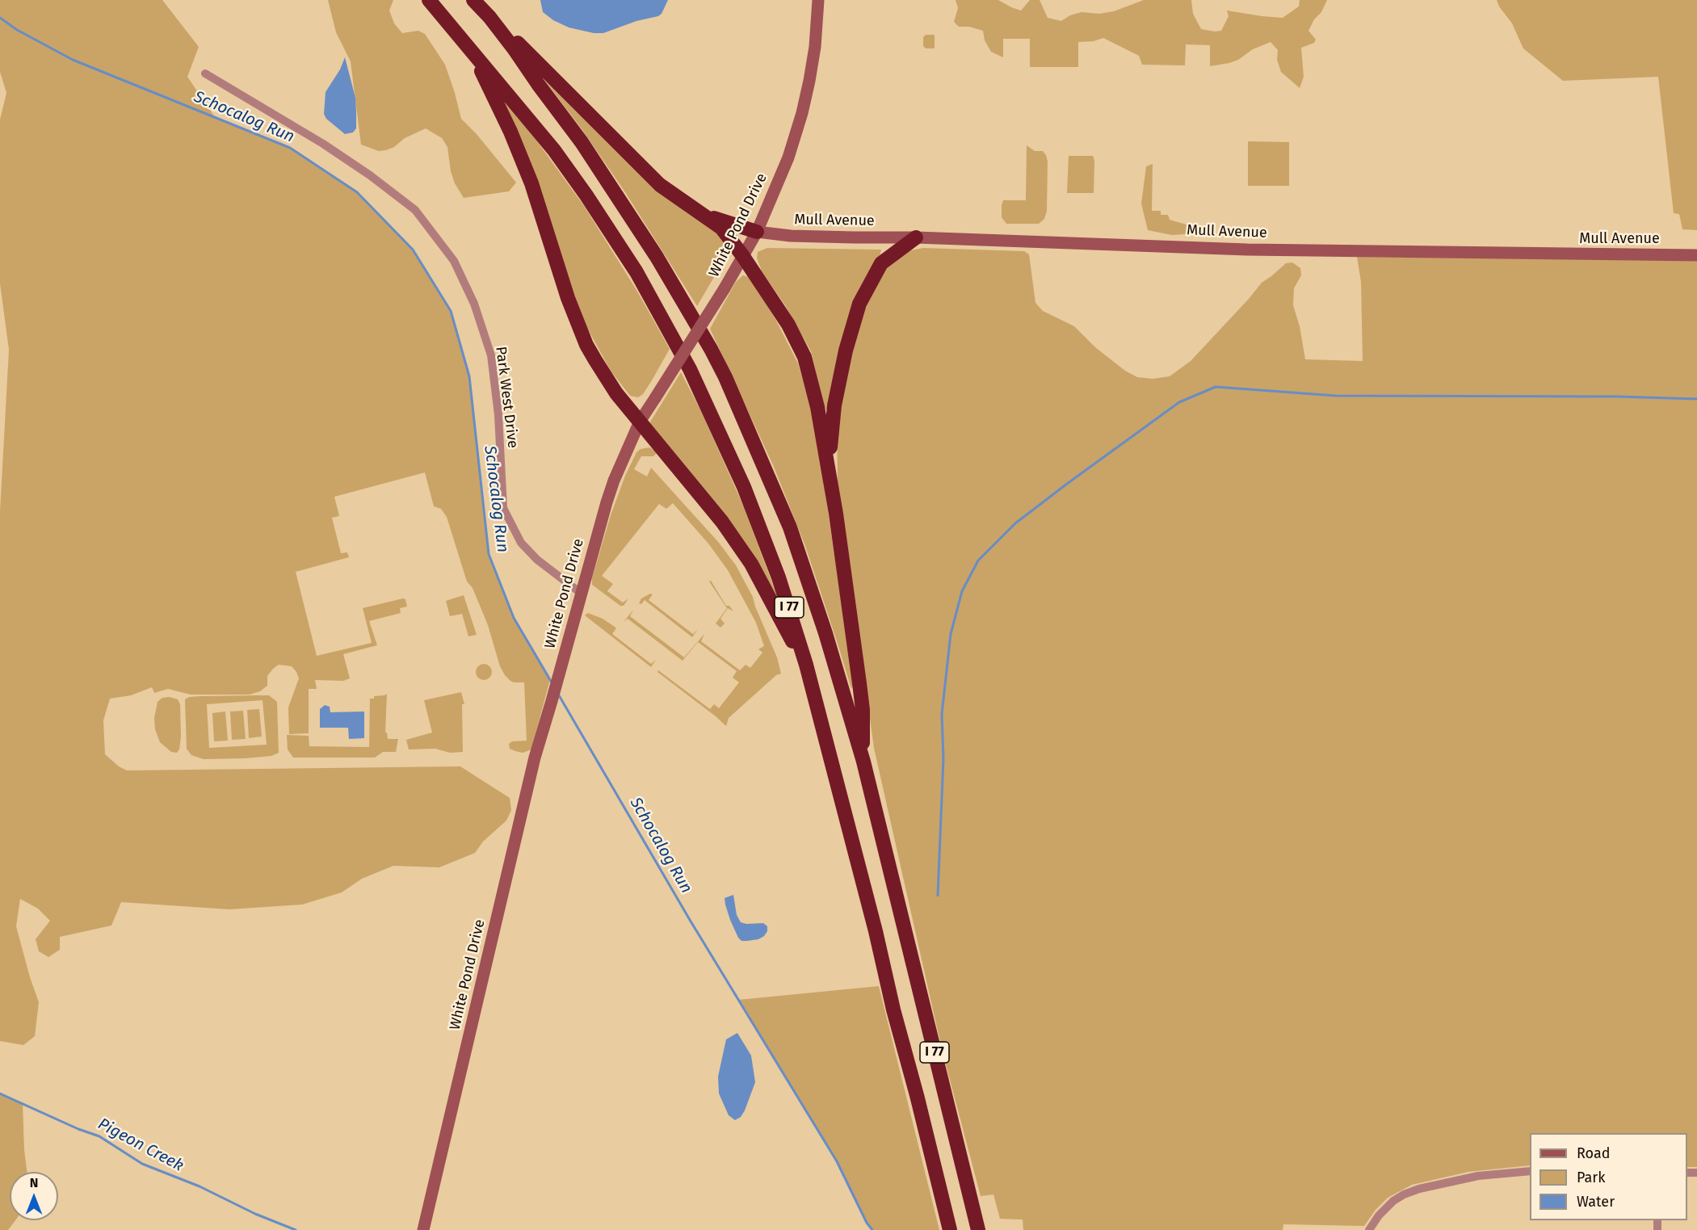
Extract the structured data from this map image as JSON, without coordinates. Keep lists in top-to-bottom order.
{
  "streets": {
    "highway": ["I 77"],
    "street": ["Mull Avenue", "White Pond Drive", "Park West Drive"]
  },
  "crossings": [
    ["Mull Avenue", "White Pond Drive"],
    ["White Pond Drive", "Park West Drive"]
  ],
  "water": ["Schocalog Run", "Pigeon Creek"],
  "legend": ["Road", "Park", "Water"],
  "north": "top"
}
